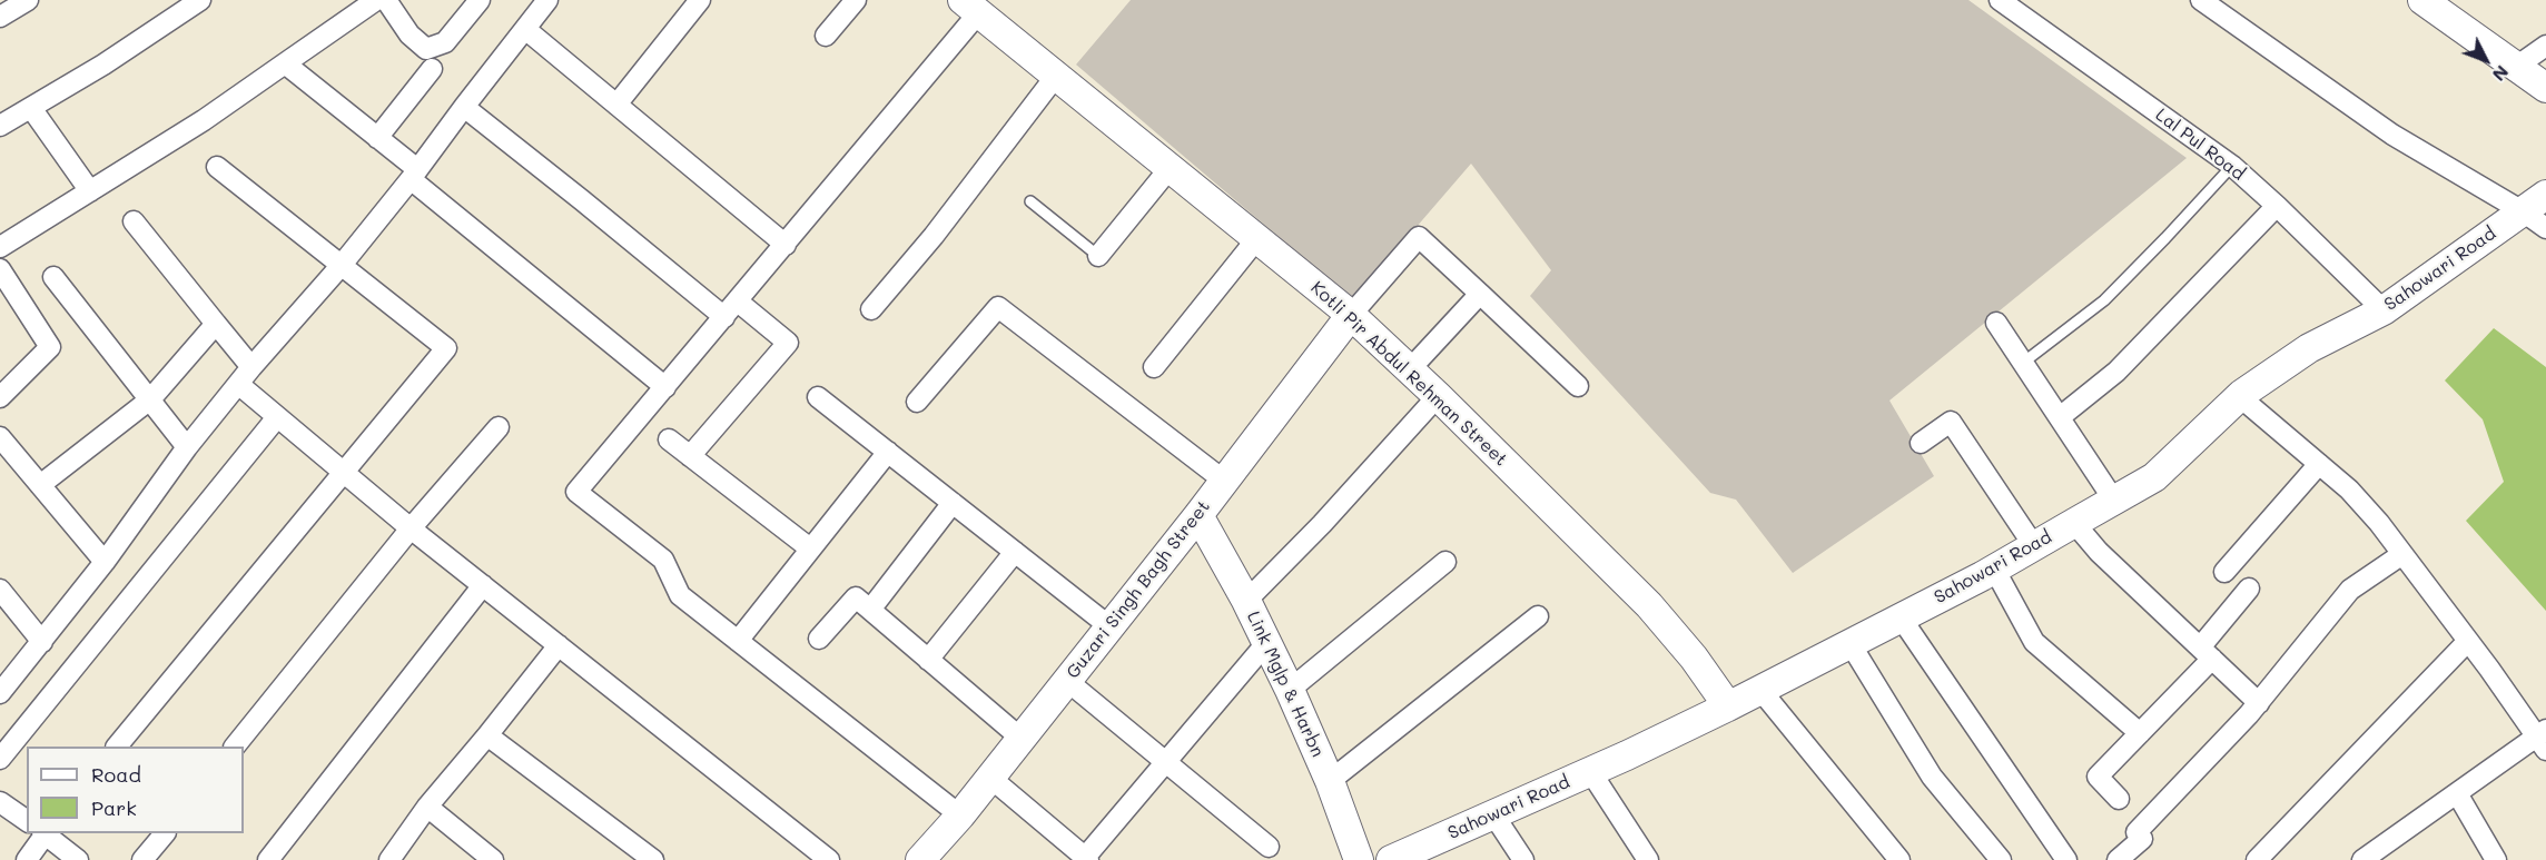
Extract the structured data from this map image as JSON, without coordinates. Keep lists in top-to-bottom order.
{
  "streets": {
    "street": [
      "Lal Pul Road",
      "Sahowari Road",
      "Kotli Pir Abdul Rehman Street",
      "Guzari Singh Bagh Street",
      "Link Mglp & Harbn"
    ]
  },
  "crossings": [
    ["Lal Pul Road", "Sahowari Road"],
    ["Sahowari Road", "Kotli Pir Abdul Rehman Street"],
    ["Kotli Pir Abdul Rehman Street", "Guzari Singh Bagh Street"],
    ["Guzari Singh Bagh Street", "Link Mglp & Harbn"]
  ],
  "legend": ["Road", "Park"],
  "north": "bottom right"
}
